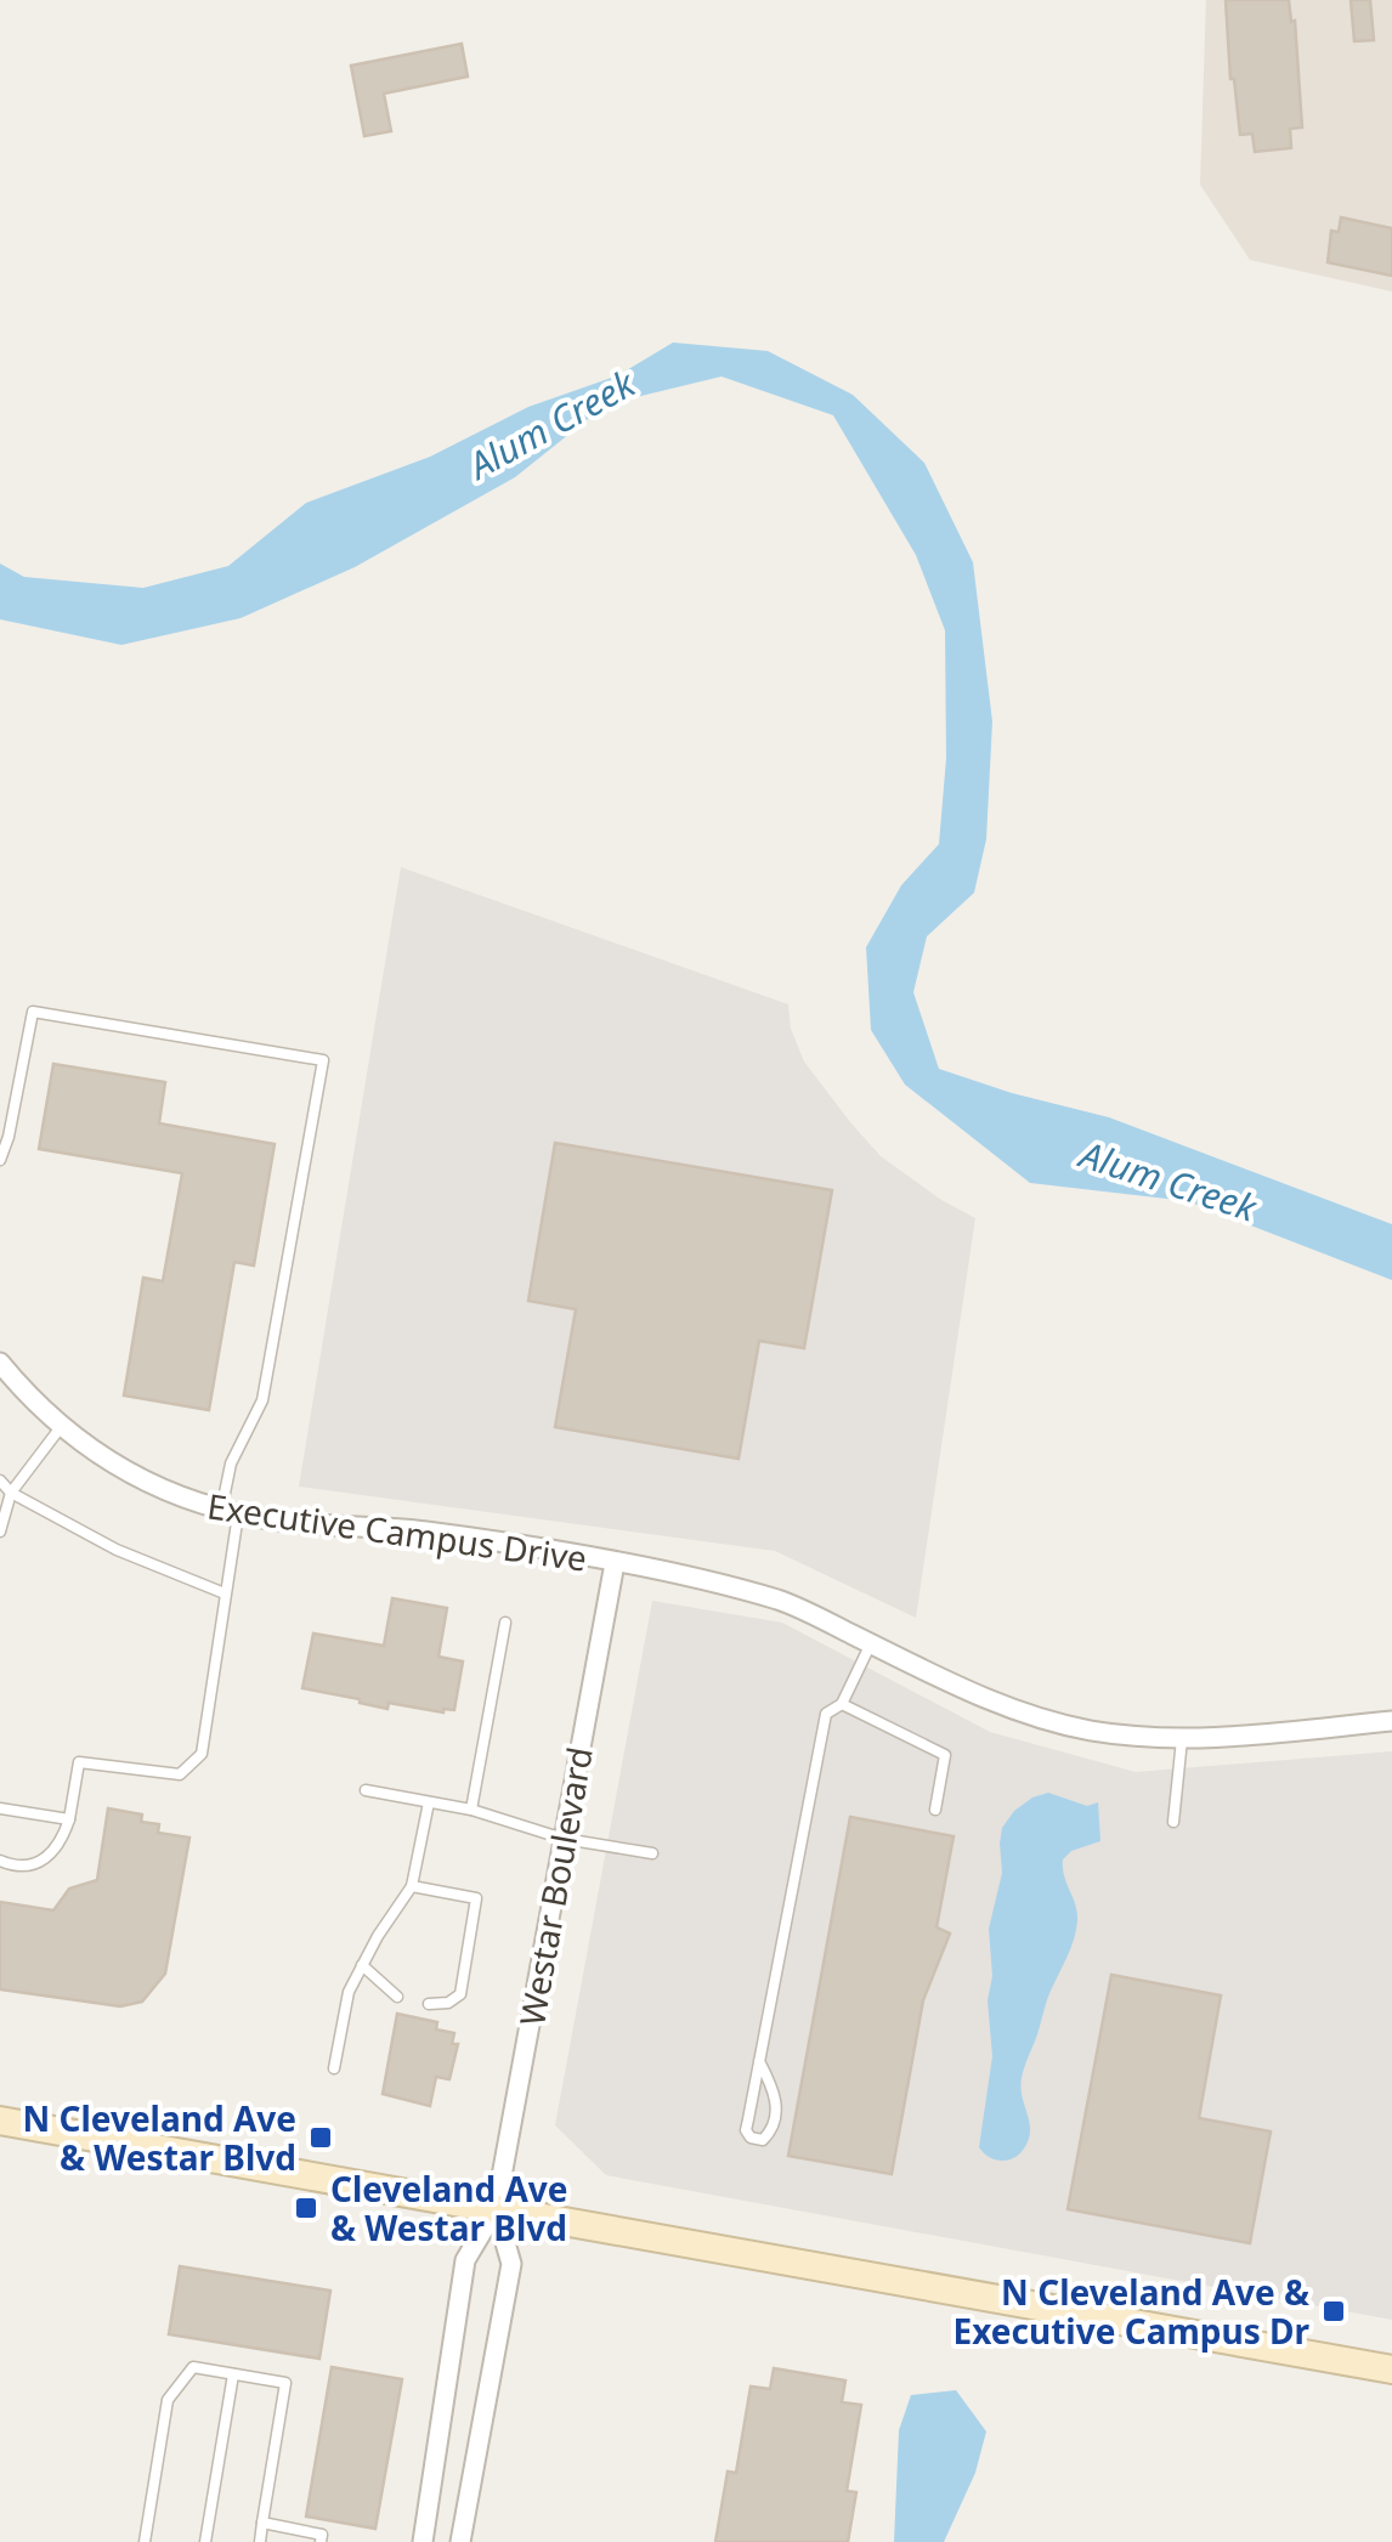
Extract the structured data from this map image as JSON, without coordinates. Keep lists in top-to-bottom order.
{
  "streets": {
    "street": ["Executive Campus Drive", "Westar Boulevard"]
  },
  "crossings": [
    ["Executive Campus Drive", "Westar Boulevard"]
  ],
  "water": ["Alum Creek"],
  "places": {
    "transit": ["N Cleveland Ave & Westar Blvd", "Cleveland Ave & Westar Blvd", "N Cleveland Ave & Executive Campus Dr"]
  }
}
